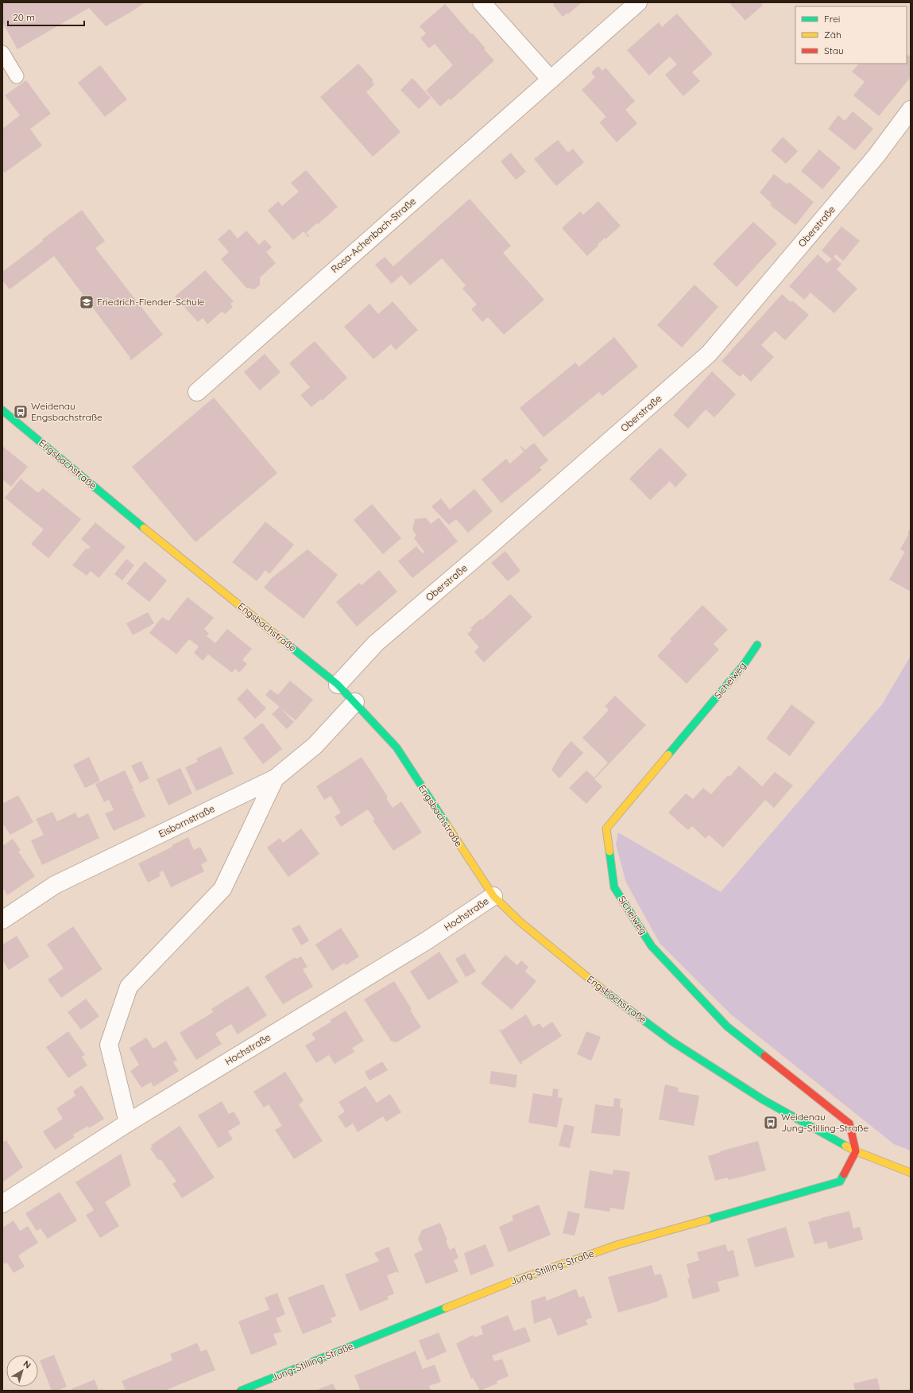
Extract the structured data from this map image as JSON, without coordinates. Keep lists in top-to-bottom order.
{
  "streets": {
    "street": [
      "Oberstraße",
      "Rosa-Achenbach-Straße",
      "Engsbachstraße",
      "Sichelweg",
      "Eisbornstraße",
      "Hochstraße",
      "Jung-Stilling-Straße"
    ]
  },
  "crossings": [
    ["Oberstraße", "Engsbachstraße"],
    ["Engsbachstraße", "Sichelweg"],
    ["Engsbachstraße", "Eisbornstraße"],
    ["Engsbachstraße", "Hochstraße"],
    ["Engsbachstraße", "Jung-Stilling-Straße"],
    ["Sichelweg", "Jung-Stilling-Straße"]
  ],
  "places": {
    "school or university": ["Friedrich-Flender-Schule"],
    "bus stop": ["Weidenau Engsbachstraße", "Weidenau Jung-Stilling-Straße"]
  },
  "legend": ["Frei", "Zäh", "Stau"],
  "scale_bar": "20 m",
  "north": "top right"
}
